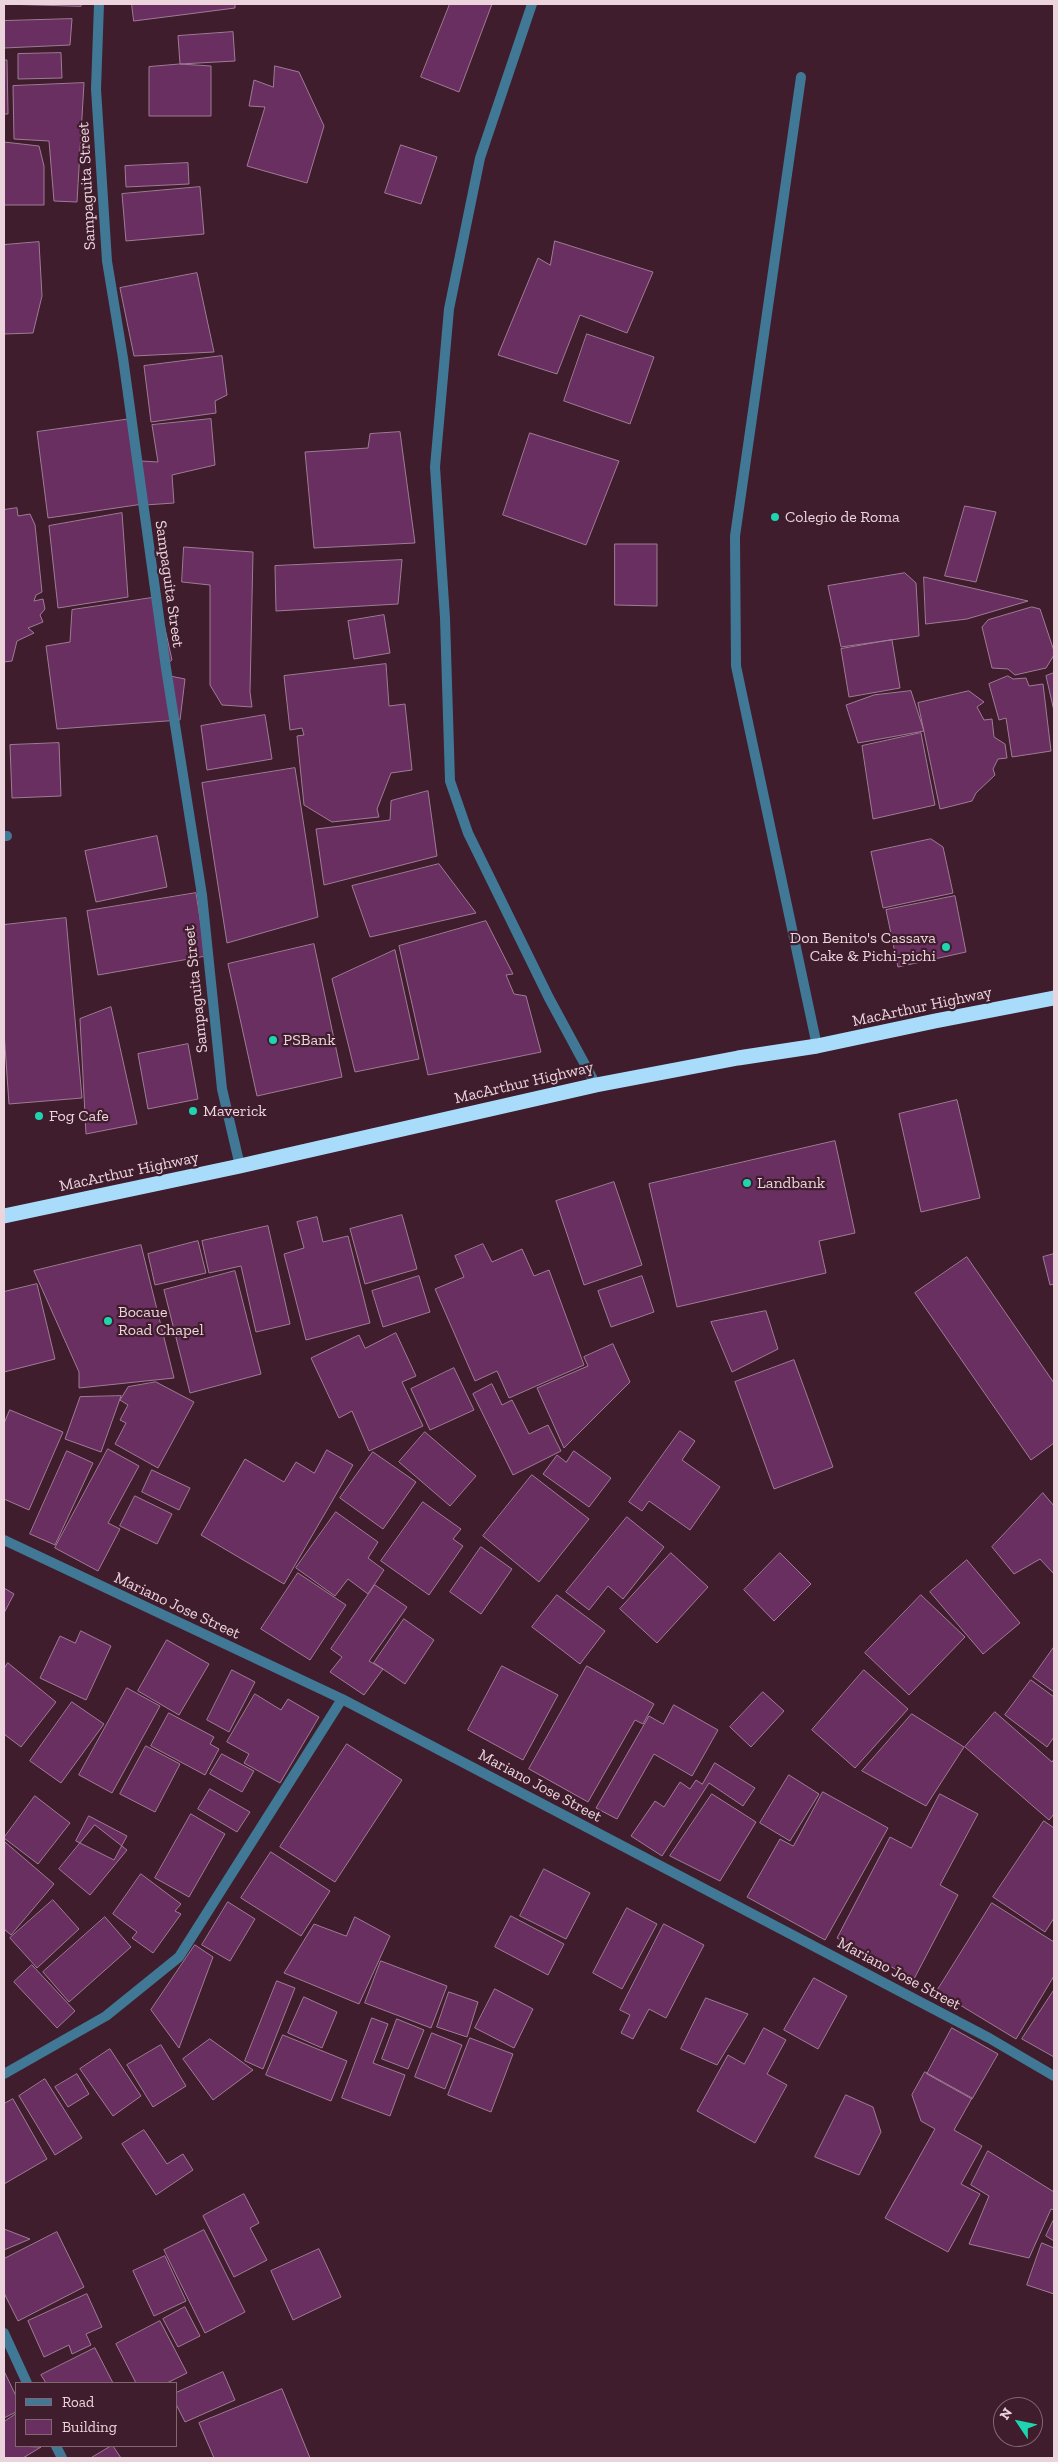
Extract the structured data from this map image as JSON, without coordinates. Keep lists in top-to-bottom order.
{
  "streets": {
    "highway": ["MacArthur Highway"],
    "street": ["Sampaguita Street", "Mariano Jose Street"]
  },
  "crossings": [
    ["Sampaguita Street", "MacArthur Highway"]
  ],
  "places": [
    "Colegio de Roma",
    "Don Benito's Cassava Cake & Pichi-pichi",
    "PSBank",
    "Maverick",
    "Fog Cafe",
    "Landbank",
    "Bocaue Road Chapel"
  ],
  "legend": ["Road", "Building"],
  "north": "top left"
}
